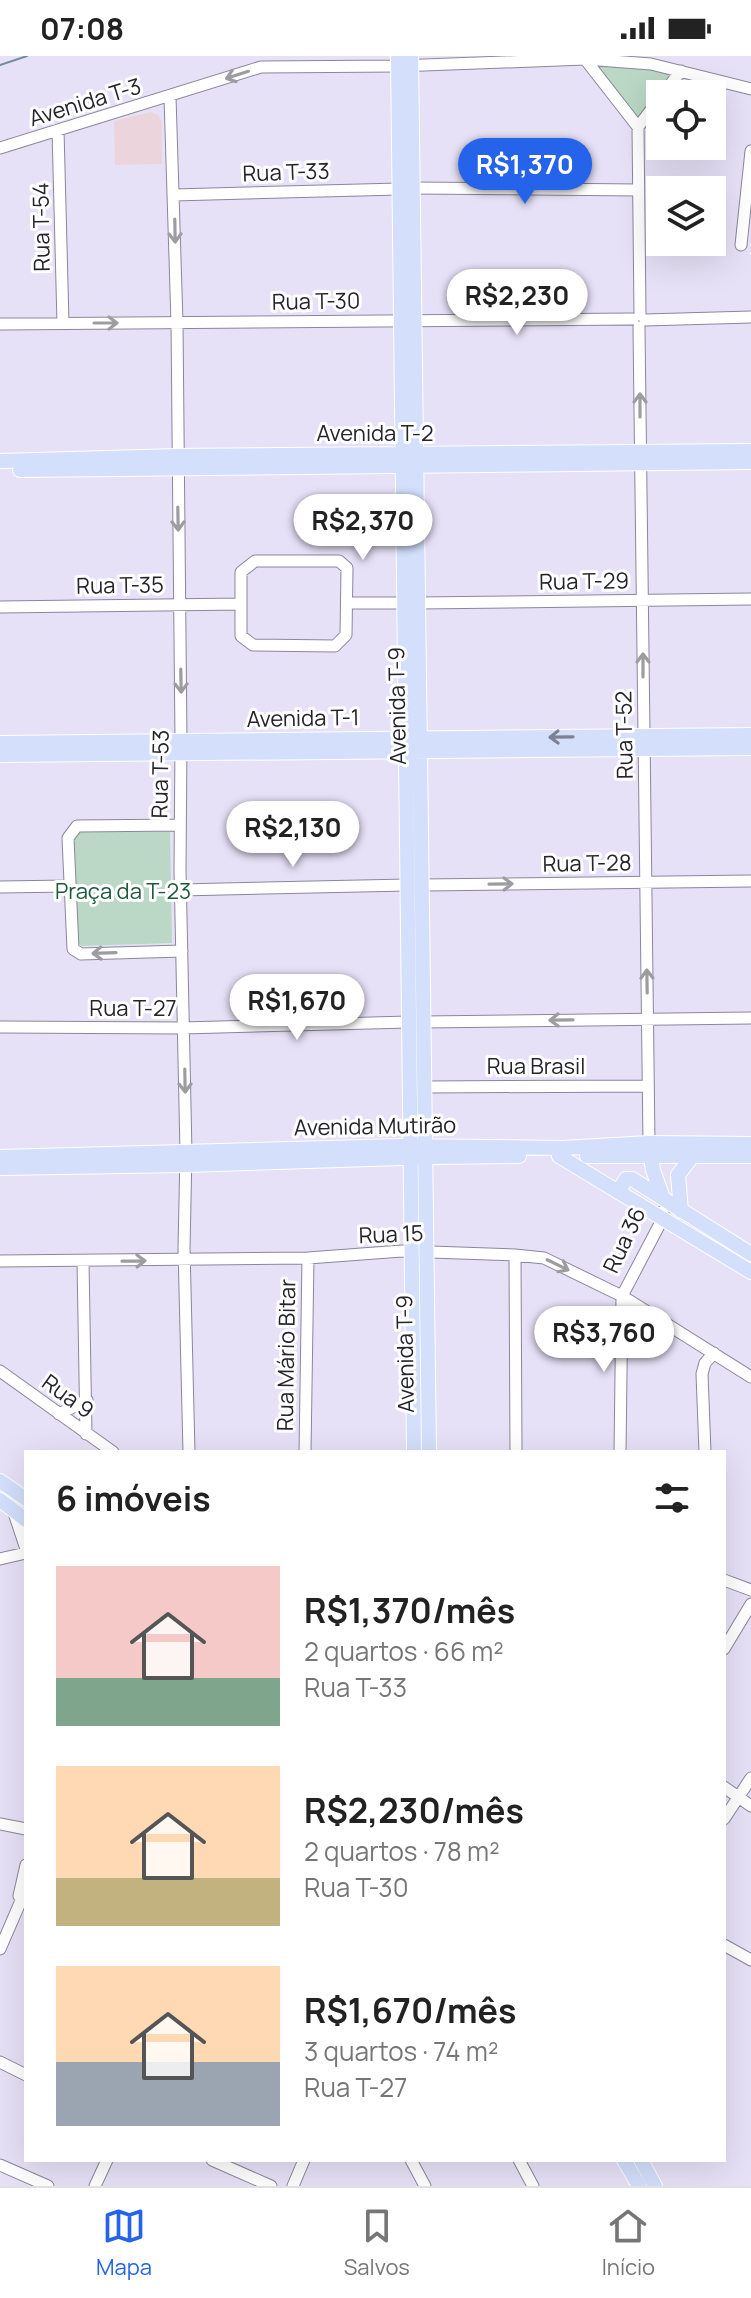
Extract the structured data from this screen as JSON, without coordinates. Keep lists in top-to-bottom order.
{
  "streets": {
    "main road": [
      "Avenida T-2",
      "Avenida T-9",
      "Avenida T-1",
      "Avenida Mutirão",
      "Rua 36"
    ],
    "street": [
      "Avenida T-3",
      "Rua T-33",
      "Rua T-54",
      "Rua T-30",
      "Rua T-29",
      "Rua T-35",
      "Rua T-52",
      "Rua T-53",
      "Rua T-28",
      "Rua T-27",
      "Rua Brasil",
      "Rua 15",
      "Rua Mário Bitar",
      "Rua 9"
    ]
  },
  "crossings": [
    ["Avenida T-3", "Rua T-54"],
    ["Avenida T-3", "Avenida T-9"],
    ["Avenida T-3", "Rua T-53"],
    ["Rua T-33", "Avenida T-9"],
    ["Rua T-33", "Rua T-52"],
    ["Rua T-33", "Rua T-53"],
    ["Rua T-54", "Rua T-30"],
    ["Rua T-30", "Avenida T-9"],
    ["Rua T-30", "Rua T-52"],
    ["Rua T-30", "Rua T-53"],
    ["Avenida T-2", "Avenida T-9"],
    ["Avenida T-2", "Rua T-52"],
    ["Avenida T-2", "Rua T-53"],
    ["Rua T-29", "Rua T-35"],
    ["Rua T-29", "Avenida T-9"],
    ["Rua T-29", "Rua T-52"],
    ["Rua T-35", "Rua T-53"],
    ["Avenida T-9", "Avenida T-1"],
    ["Avenida T-9", "Rua T-28"],
    ["Avenida T-9", "Rua T-27"],
    ["Avenida T-9", "Rua Brasil"],
    ["Avenida T-9", "Avenida Mutirão"],
    ["Avenida T-9", "Rua 15"],
    ["Avenida T-1", "Rua T-52"],
    ["Avenida T-1", "Rua T-53"],
    ["Rua T-52", "Rua T-28"],
    ["Rua T-52", "Rua T-27"],
    ["Rua T-52", "Rua Brasil"],
    ["Rua T-52", "Avenida Mutirão"],
    ["Rua T-52", "Rua 36"],
    ["Rua T-53", "Rua T-27"],
    ["Rua T-53", "Avenida Mutirão"],
    ["Rua T-53", "Rua 15"],
    ["Avenida Mutirão", "Rua 36"],
    ["Rua 15", "Rua 36"],
    ["Rua 15", "Rua Mário Bitar"]
  ],
  "one_way": ["Rua T-52", "Rua T-53", "Rua T-28"],
  "parks": ["Praça da T-23"],
  "page": {
    "status": "07:08",
    "price": [
      "R$1,370",
      "R$2,230",
      "R$2,370",
      "R$2,130",
      "R$1,670",
      "R$3,760"
    ],
    "heading": "6 imóveis",
    "list": [
      {
        "name": "R$1,370/mês",
        "note": "2 quartos · 66 m² · Rua T-33"
      },
      {
        "name": "R$2,230/mês",
        "note": "2 quartos · 78 m² · Rua T-30"
      },
      {
        "name": "R$1,670/mês",
        "note": "3 quartos · 74 m² · Rua T-27"
      }
    ],
    "tabs": ["Mapa", "Salvos", "Início"]
  }
}
